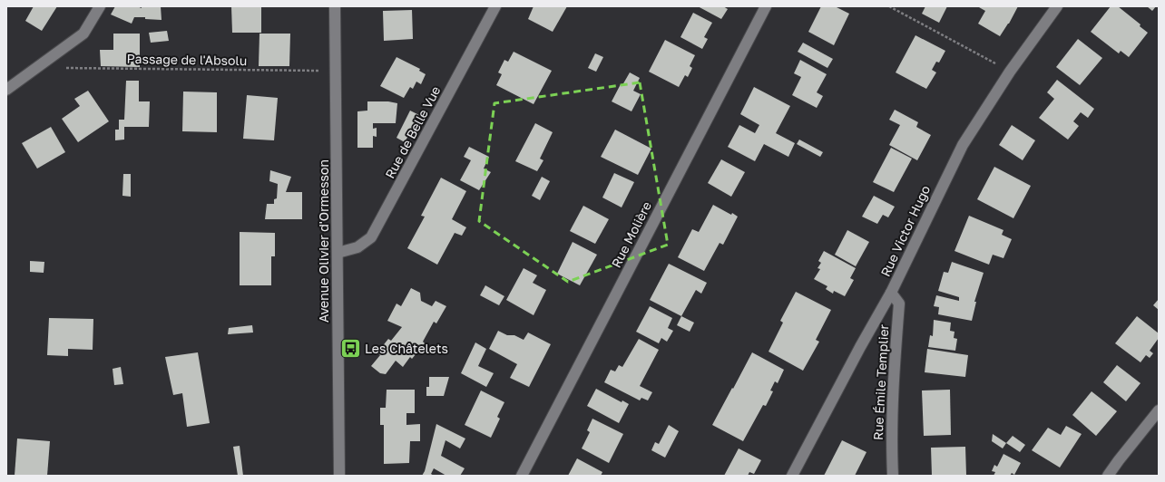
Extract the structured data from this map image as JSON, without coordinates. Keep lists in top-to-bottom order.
{
  "streets": {
    "street": [
      "Rue de Belle Vue",
      "Rue Victor Hugo",
      "Rue Molière",
      "Avenue Olivier d'Ormesson",
      "Rue Émile Templier"
    ],
    "path": ["Passage de l'Absolu"]
  },
  "crossings": [
    ["Passage de l'Absolu", "Avenue Olivier d'Ormesson"],
    ["Rue de Belle Vue", "Avenue Olivier d'Ormesson"],
    ["Rue Victor Hugo", "Rue Émile Templier"]
  ],
  "places": {
    "bus stop": ["Les Châtelets"]
  }
}
